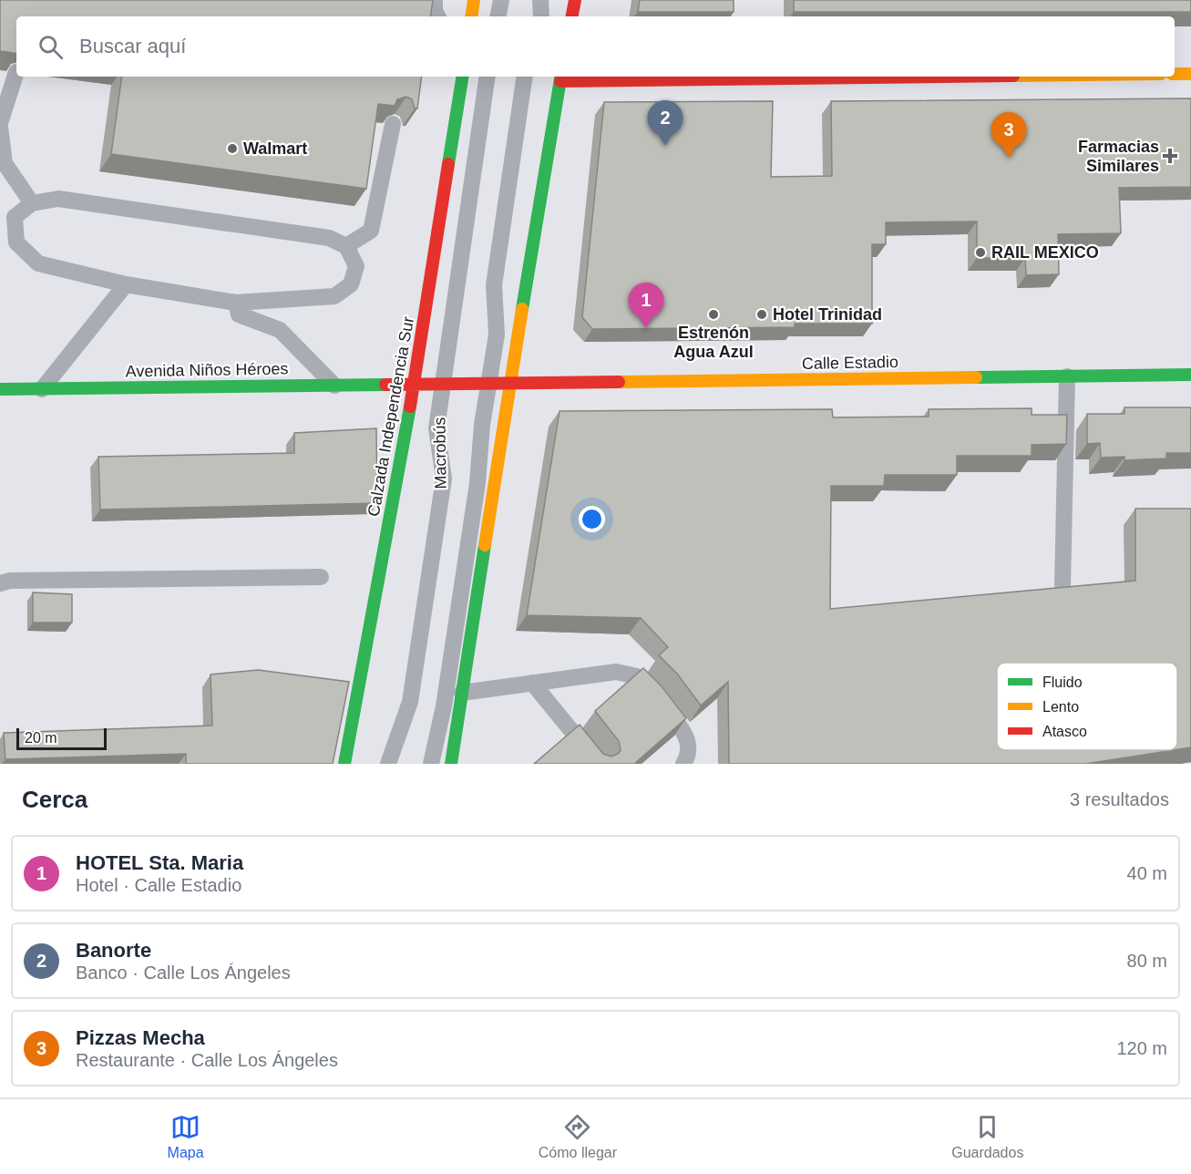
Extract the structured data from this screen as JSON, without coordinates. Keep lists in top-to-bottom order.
{
  "streets": {
    "main road": ["Calle Estadio", "Avenida Niños Héroes", "Calzada Independencia Sur"],
    "lane": ["Macrobús"]
  },
  "crossings": [
    ["Calle Estadio", "Avenida Niños Héroes"],
    ["Calle Estadio", "Macrobús"],
    ["Avenida Niños Héroes", "Calzada Independencia Sur"],
    ["Avenida Niños Héroes", "Macrobús"]
  ],
  "places": {
    "other": [
      "Walmart",
      "RAIL MEXICO",
      "Estrenón Agua Azul",
      "Hotel Trinidad"
    ],
    "health": ["Farmacias Similares"]
  },
  "legend": ["Fluido", "Lento", "Atasco"],
  "scale_bar": "20 m",
  "page": {
    "search": "Buscar aquí",
    "pins": ["2", "3", "1"],
    "scale": "20 m",
    "heading": ["Cerca", "3 resultados"],
    "list": [
      {
        "mark": "1",
        "name": "HOTEL Sta. Maria",
        "note": "Hotel · Calle Estadio",
        "value": "40 m"
      },
      {
        "mark": "2",
        "name": "Banorte",
        "note": "Banco · Calle Los Ángeles",
        "value": "80 m"
      },
      {
        "mark": "3",
        "name": "Pizzas Mecha",
        "note": "Restaurante · Calle Los Ángeles",
        "value": "120 m"
      }
    ],
    "nav": ["Mapa", "Cómo llegar", "Guardados"]
  }
}
